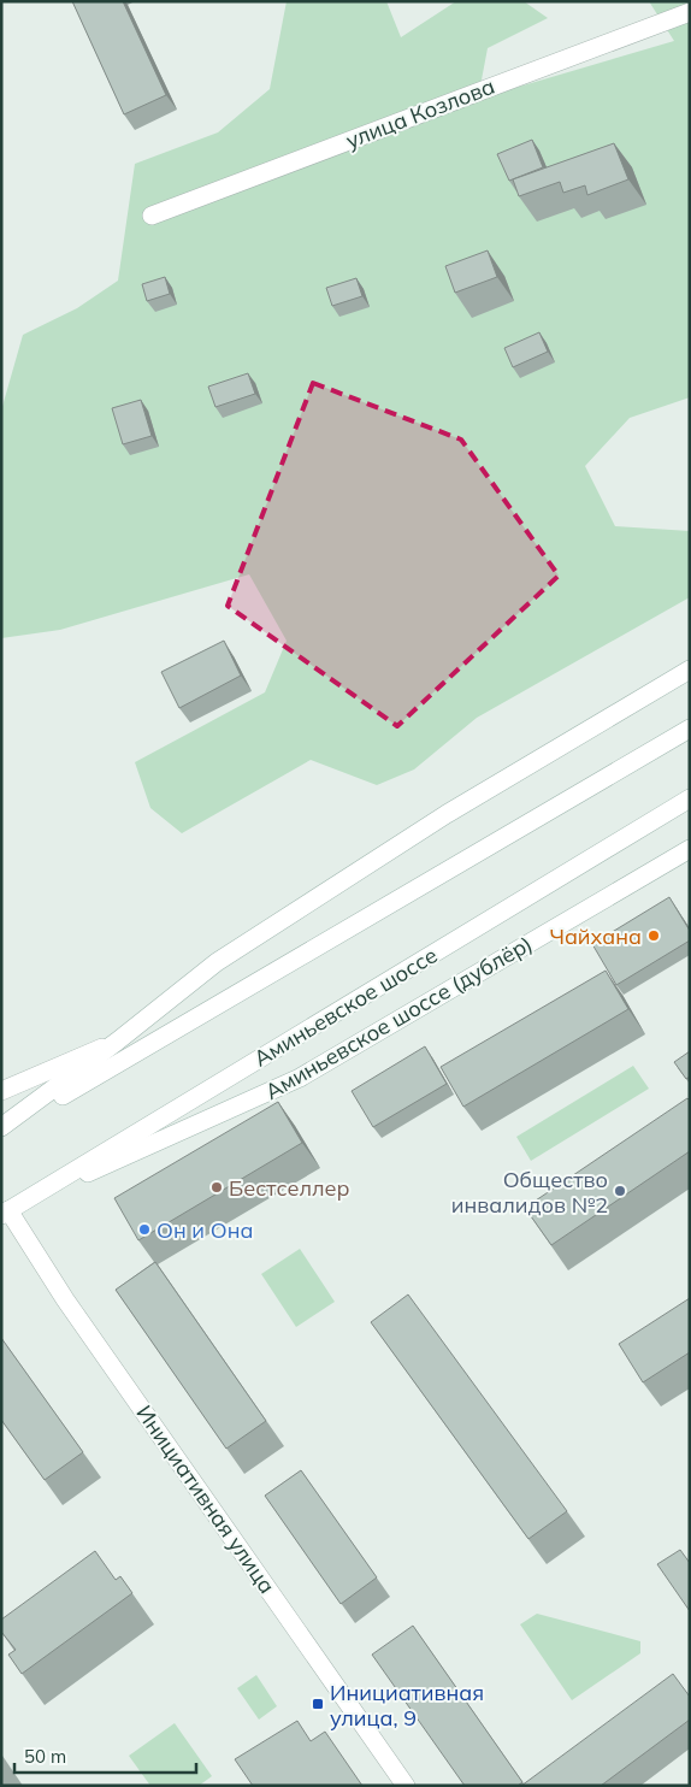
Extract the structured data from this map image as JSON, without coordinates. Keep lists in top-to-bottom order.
{
  "streets": {
    "main road": [
      "улица Козлова",
      "Аминьевское шоссе",
      "Аминьевское шоссе (дублёр)",
      "Инициативная улица"
    ]
  },
  "crossings": [
    ["Аминьевское шоссе", "Аминьевское шоссе (дублёр)"],
    ["Аминьевское шоссе", "Инициативная улица"]
  ],
  "places": {
    "other": [
      "Чайхана",
      "Бестселлер",
      "Общество инвалидов №2",
      "Он и Она"
    ],
    "transit": ["Инициативная улица, 9"]
  },
  "scale_bar": "50 m"
}
